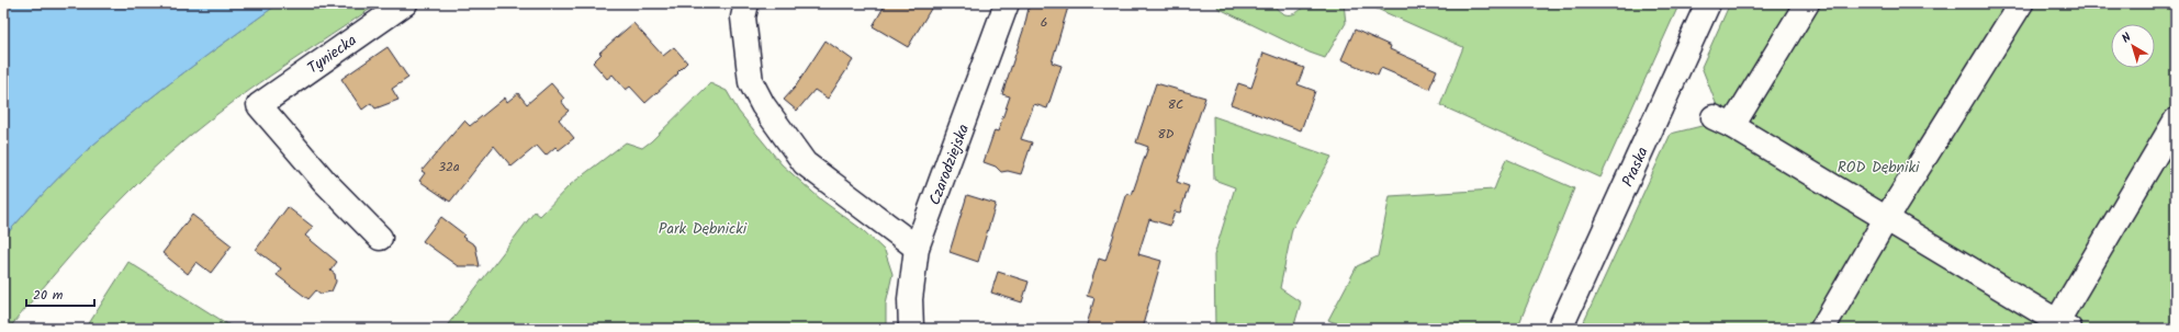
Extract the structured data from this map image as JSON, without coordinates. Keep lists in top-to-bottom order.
{
  "streets": {
    "street": ["Tyniecka", "Czarodziejska", "Praska"]
  },
  "parks": ["ROD Dębniki", "Park Dębnicki"],
  "house_numbers": [
    "6",
    "8C",
    "8D",
    "32a"
  ],
  "scale_bar": "20 m",
  "north": "top left"
}
